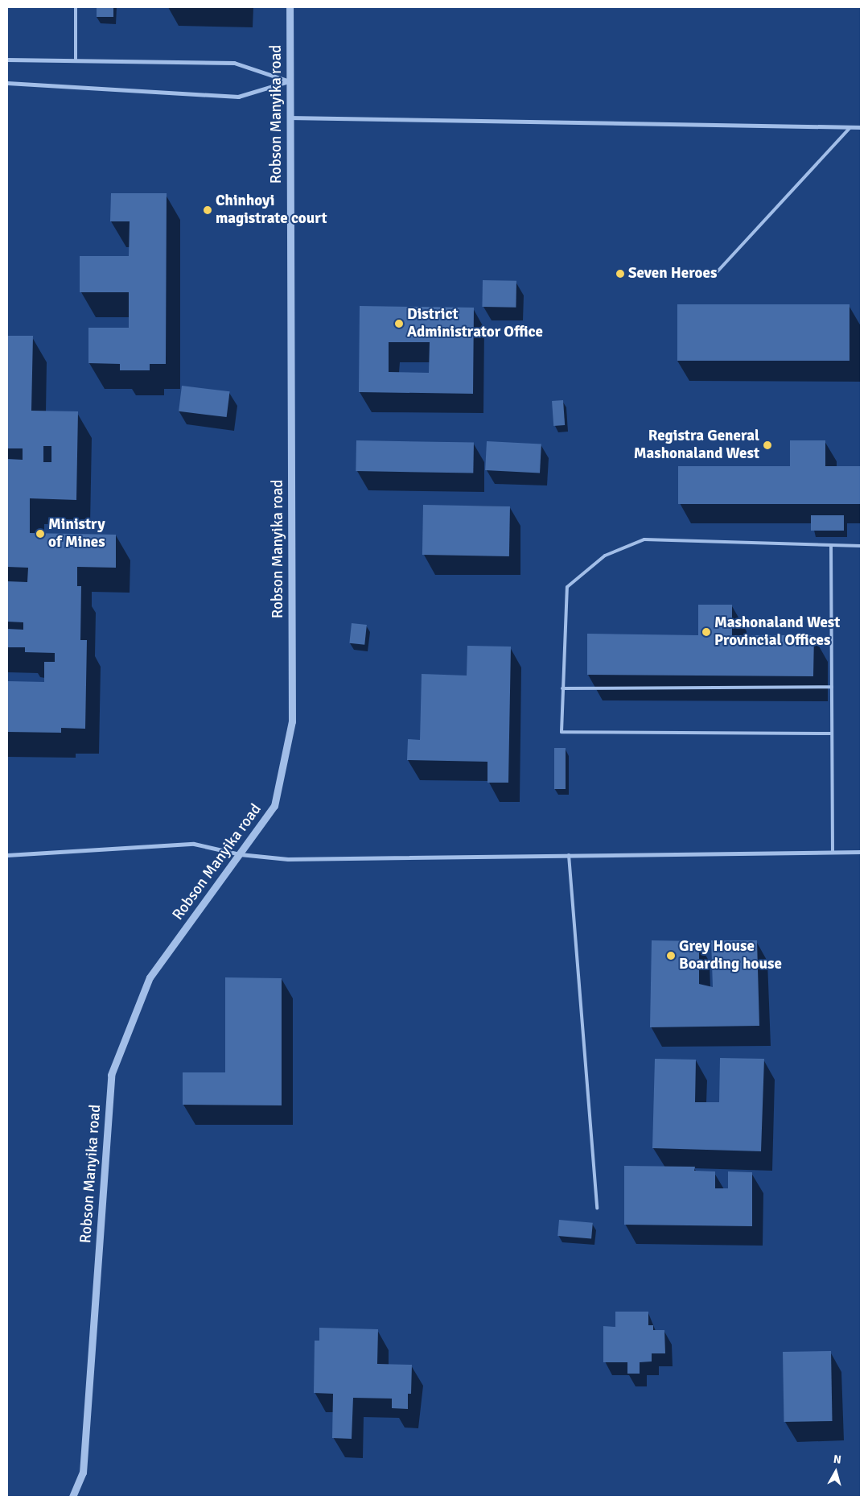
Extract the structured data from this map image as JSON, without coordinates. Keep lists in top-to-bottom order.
{
  "streets": {
    "street": ["Robson Manyika road"]
  },
  "places": [
    "Chinhoyi magistrate court",
    "Seven Heroes",
    "District Administrator Office",
    "Registra General Mashonaland West",
    "Ministry of Mines",
    "Mashonaland West Provincial Offices",
    "Grey House Boarding house"
  ],
  "north": "top"
}
